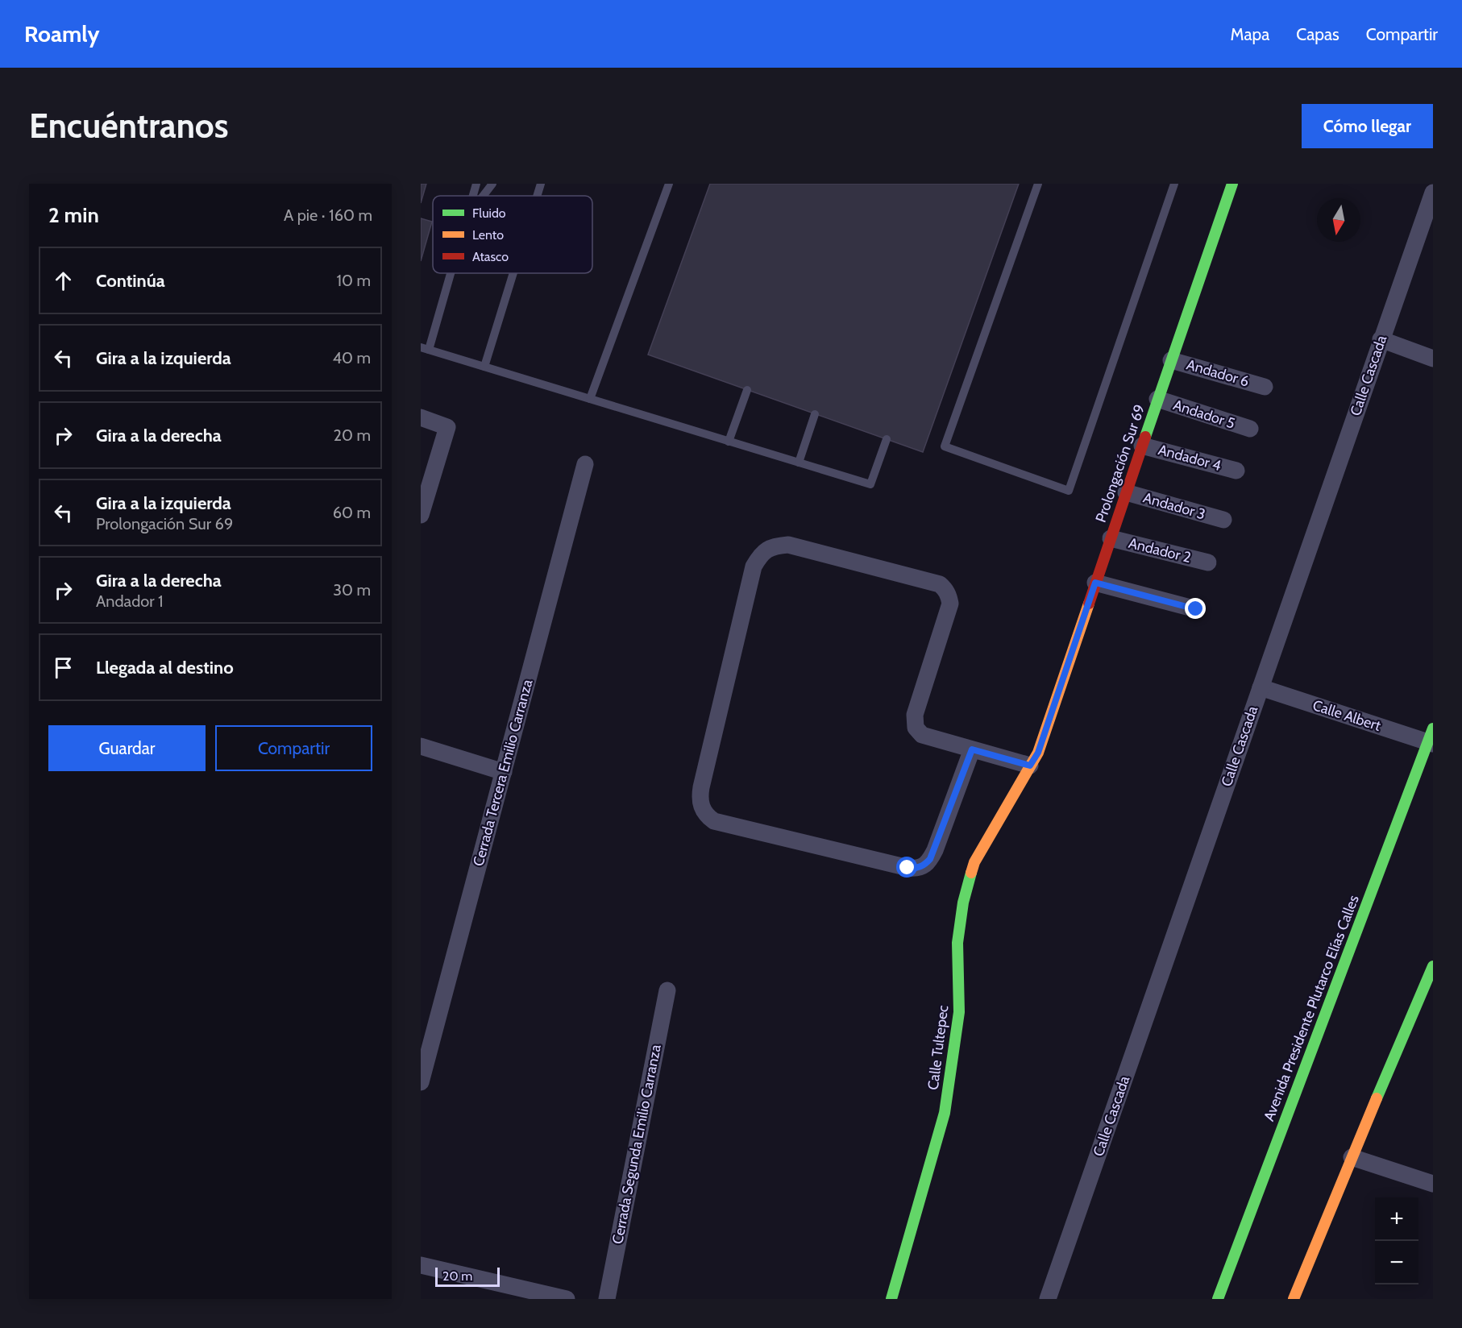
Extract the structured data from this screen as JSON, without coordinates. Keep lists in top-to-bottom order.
{
  "streets": {
    "street": [
      "Andador 6",
      "Calle Cascada",
      "Andador 5",
      "Andador 4",
      "Prolongación Sur 69",
      "Andador 3",
      "Andador 2",
      "Calle Albert",
      "Cerrada Tercera Emilio Carranza",
      "Avenida Presidente Plutarco Elías Calles",
      "Calle Tultepec",
      "Cerrada Segunda Emilio Carranza"
    ]
  },
  "crossings": [
    ["Andador 6", "Prolongación Sur 69"],
    ["Calle Cascada", "Calle Albert"],
    ["Andador 5", "Prolongación Sur 69"],
    ["Andador 4", "Prolongación Sur 69"],
    ["Prolongación Sur 69", "Andador 3"],
    ["Prolongación Sur 69", "Andador 2"],
    ["Prolongación Sur 69", "Calle Tultepec"],
    ["Calle Albert", "Avenida Presidente Plutarco Elías Calles"]
  ],
  "legend": ["Fluido", "Lento", "Atasco"],
  "scale_bar": "20 m",
  "north": "bottom",
  "page": {
    "header": "Roamly",
    "nav": ["Mapa", "Capas", "Compartir"],
    "buttons": [
      "Cómo llegar",
      ["Guardar", "Compartir"]
    ],
    "title": "Encuéntranos",
    "heading": ["2 min", "A pie · 160 m"],
    "list": [
      ["Continúa", "10 m"],
      ["Gira a la izquierda", "40 m"],
      ["Gira a la derecha", "20 m"],
      ["Gira a la izquierda", "Prolongación Sur 69", "60 m"],
      ["Gira a la derecha", "Andador 1", "30 m"],
      "Llegada al destino"
    ],
    "map_buttons": ["+", "−"],
    "scale": "20 m"
  }
}
